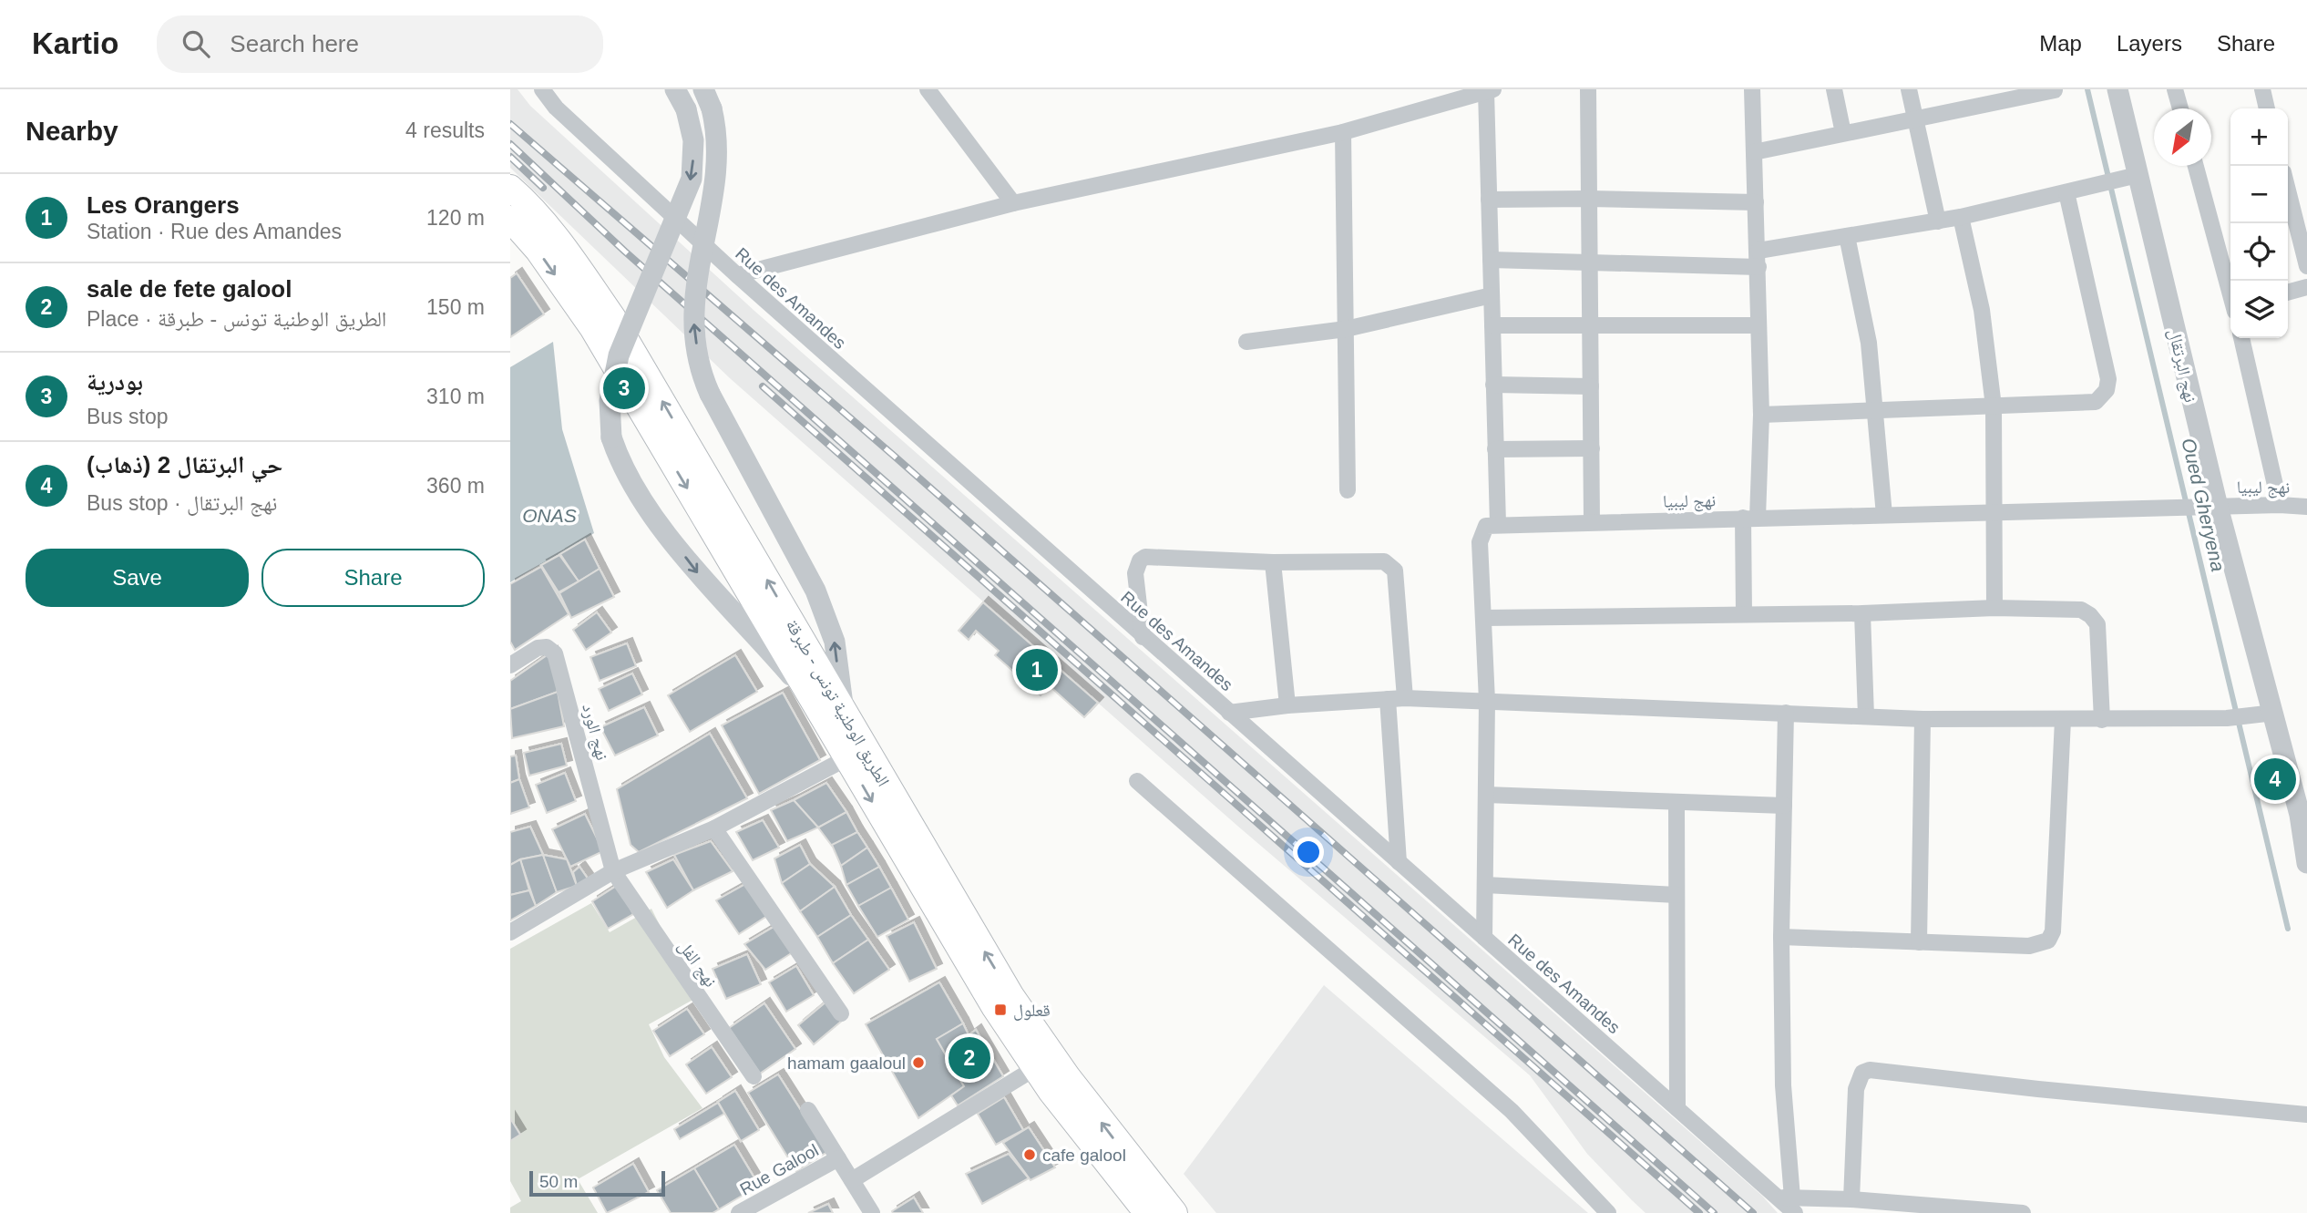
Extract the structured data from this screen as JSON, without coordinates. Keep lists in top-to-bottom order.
{
  "streets": {
    "main road": ["الطريق الوطنية تونس - طبرقة"],
    "street": [
      "Rue des Amandes",
      "نهج البرتقال",
      "نهج ليبيا",
      "نهج الورد",
      "نهج الفل",
      "Rue Galool"
    ]
  },
  "crossings": [
    ["نهج البرتقال", "نهج ليبيا"],
    ["نهج الورد", "نهج الفل"]
  ],
  "water": ["Oued Gheryena", "ONAS"],
  "places": {
    "transit": ["قعلول"],
    "other": ["hamam gaaloul", "cafe galool"]
  },
  "scale_bar": "50 m",
  "north": "bottom left",
  "page": {
    "header": "Kartio",
    "search": "Search here",
    "nav": ["Map", "Layers", "Share"],
    "heading": ["Nearby", "4 results"],
    "map_buttons": ["+", "−"],
    "list": [
      {
        "mark": "1",
        "name": "Les Orangers",
        "note": "Station · Rue des Amandes",
        "value": "120 m"
      },
      {
        "mark": "2",
        "name": "sale de fete galool",
        "note": "Place · الطريق الوطنية تونس - طبرقة",
        "value": "150 m"
      },
      {
        "mark": "3",
        "name": "بودرية",
        "note": "Bus stop",
        "value": "310 m"
      },
      {
        "mark": "4",
        "name": "حي البرتقال 2 (ذهاب)",
        "note": "Bus stop · نهج البرتقال",
        "value": "360 m"
      }
    ],
    "pins": [
      "3",
      "1",
      "4",
      "2"
    ],
    "buttons": ["Save", "Share"],
    "scale": "50 m"
  }
}
